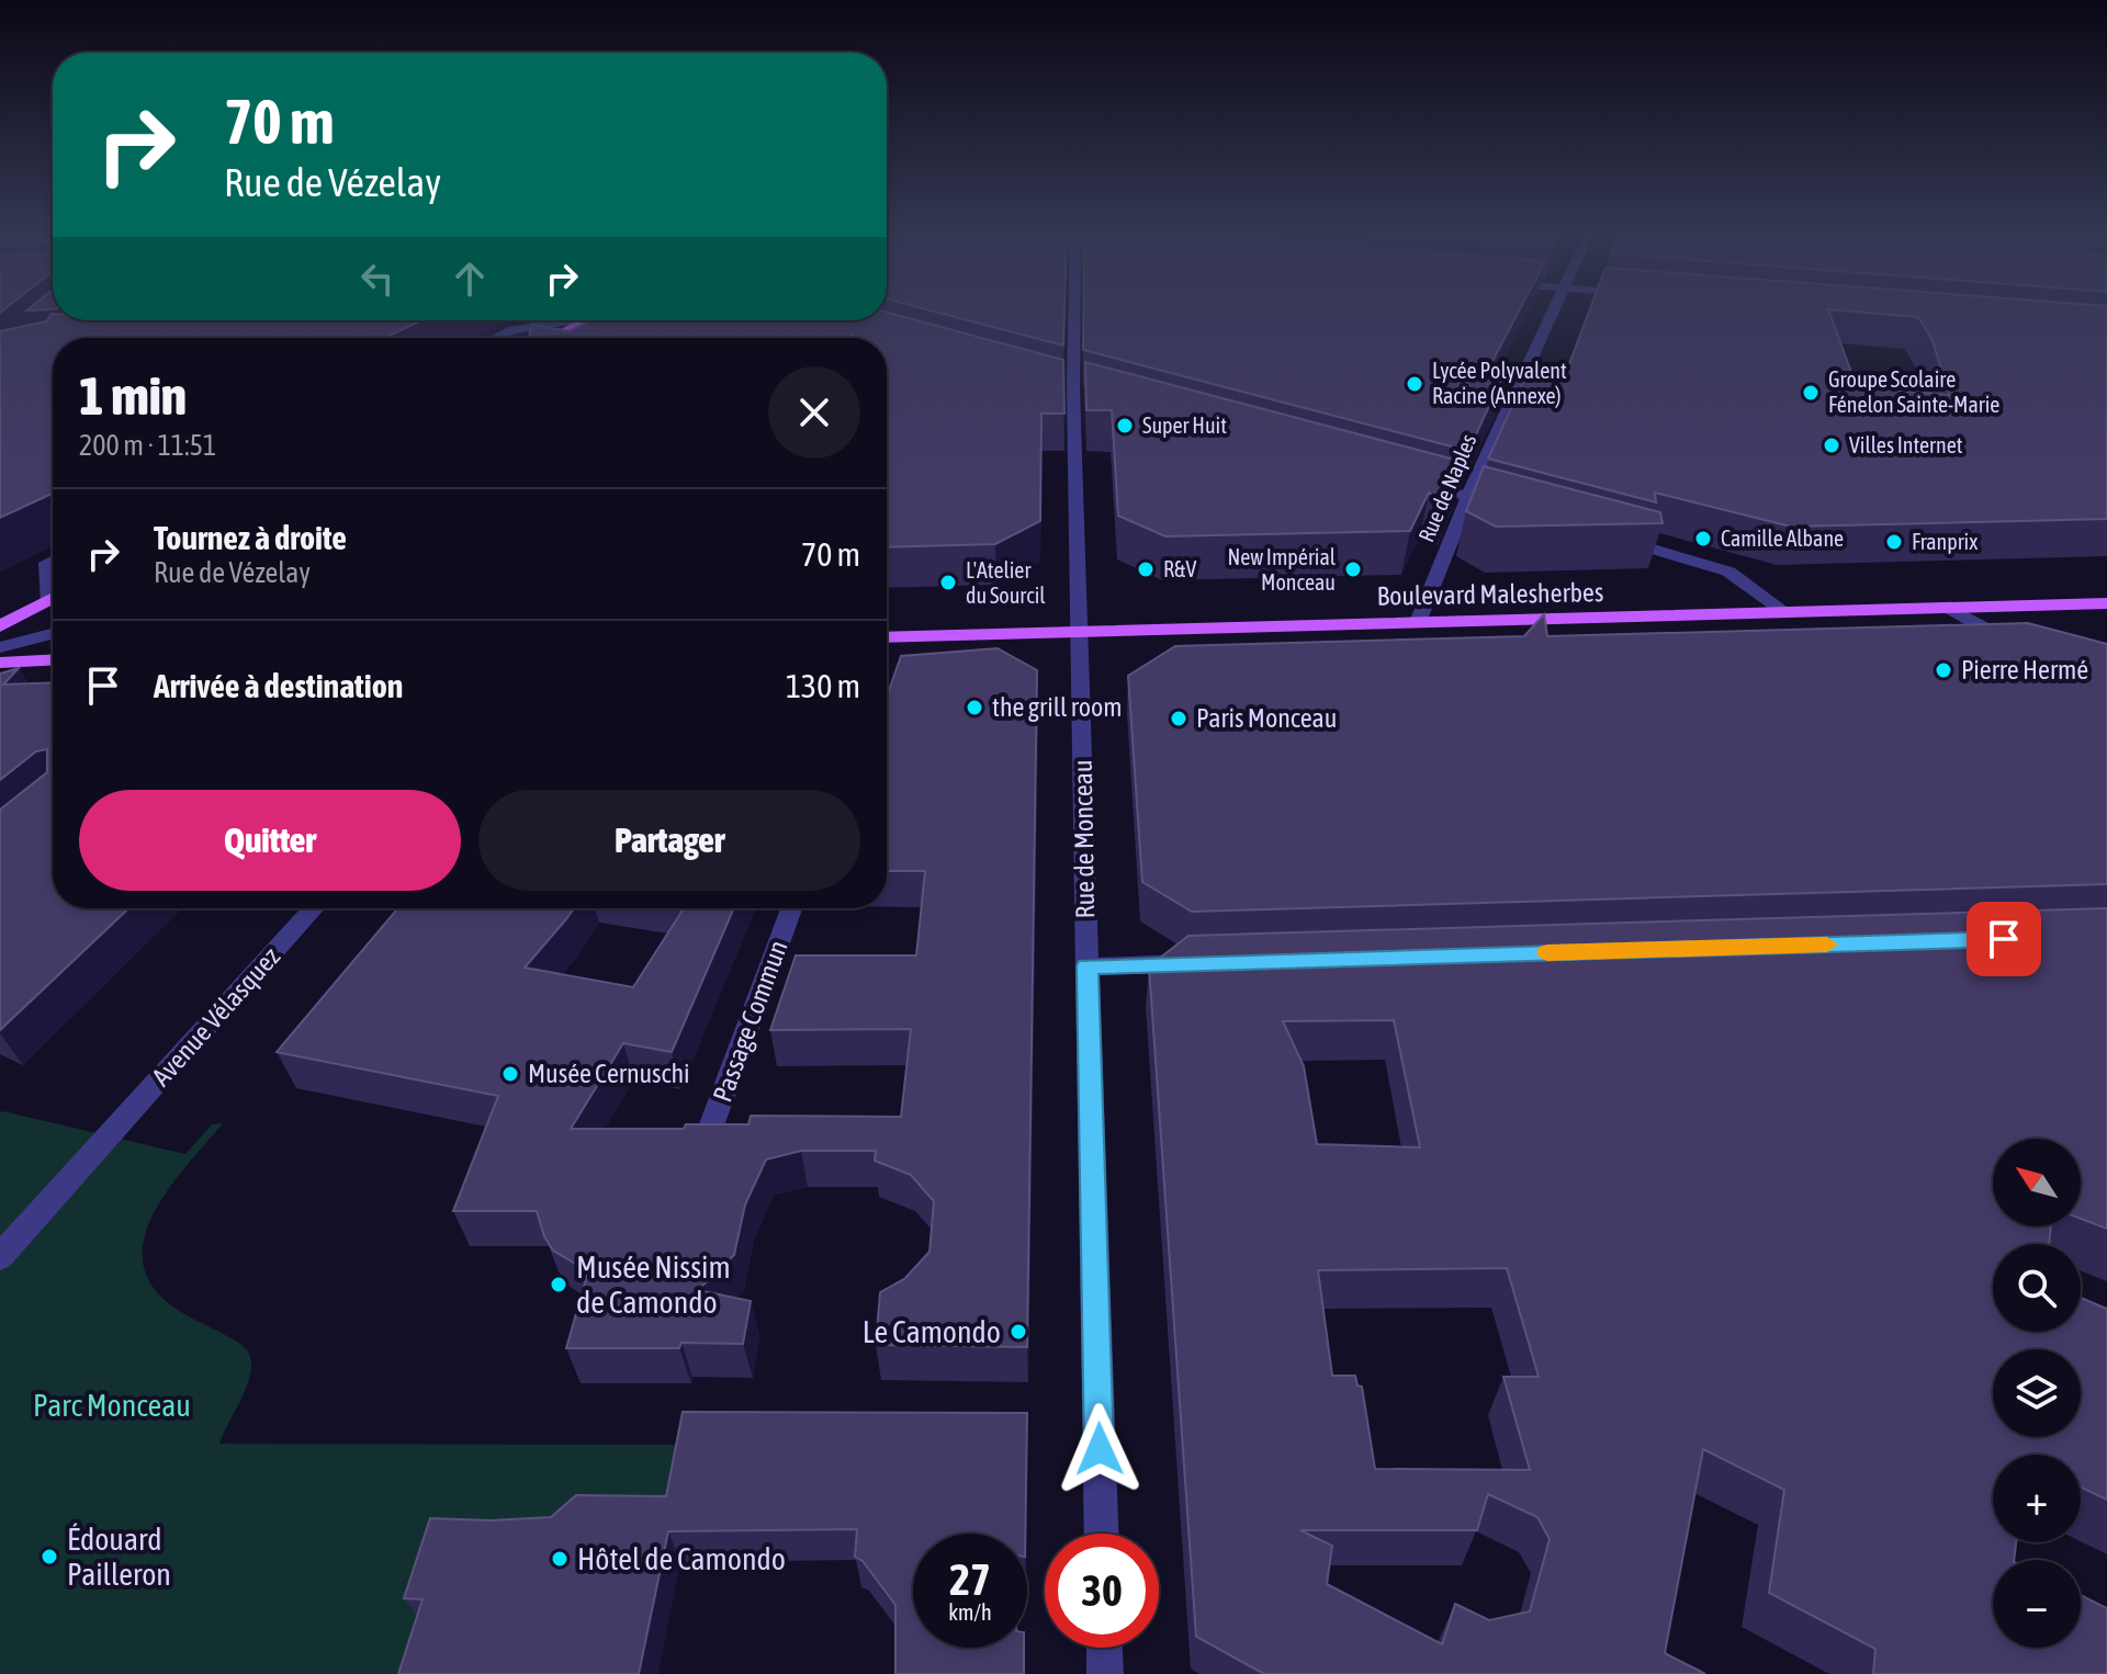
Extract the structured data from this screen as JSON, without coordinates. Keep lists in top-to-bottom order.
{
  "streets": {
    "main road": ["Boulevard Malesherbes"],
    "street": [
      "Rue de Naples",
      "Rue de Monceau",
      "Avenue Vélasquez",
      "Passage Commun"
    ]
  },
  "crossings": [
    ["Rue de Naples", "Boulevard Malesherbes"],
    ["Boulevard Malesherbes", "Rue de Monceau"]
  ],
  "parks": ["Parc Monceau"],
  "places": [
    "Lycée Polyvalent Racine (Annexe)",
    "Groupe Scolaire Fénelon Sainte-Marie",
    "Super Huit",
    "Villes Internet",
    "Camille Albane",
    "Franprix",
    "R&V",
    "New Impérial Monceau",
    "L'Atelier du Sourcil",
    "Pierre Hermé",
    "the grill room",
    "Paris Monceau",
    "Musée Cernuschi",
    "Musée Nissim de Camondo",
    "Le Camondo",
    "Édouard Pailleron",
    "Hôtel de Camondo"
  ],
  "north": "top left",
  "page": {
    "turn": ["70 m", "Rue de Vézelay"],
    "heading": ["1 min", "200 m · 11:51"],
    "list": [
      {
        "name": "Tournez à droite",
        "note": "Rue de Vézelay",
        "value": "70 m"
      },
      {
        "name": "Arrivée à destination",
        "value": "130 m"
      }
    ],
    "buttons": ["Quitter", "Partager"],
    "map_buttons": ["+", "−"],
    "speed": "27 km/h",
    "limit": "30"
  }
}
